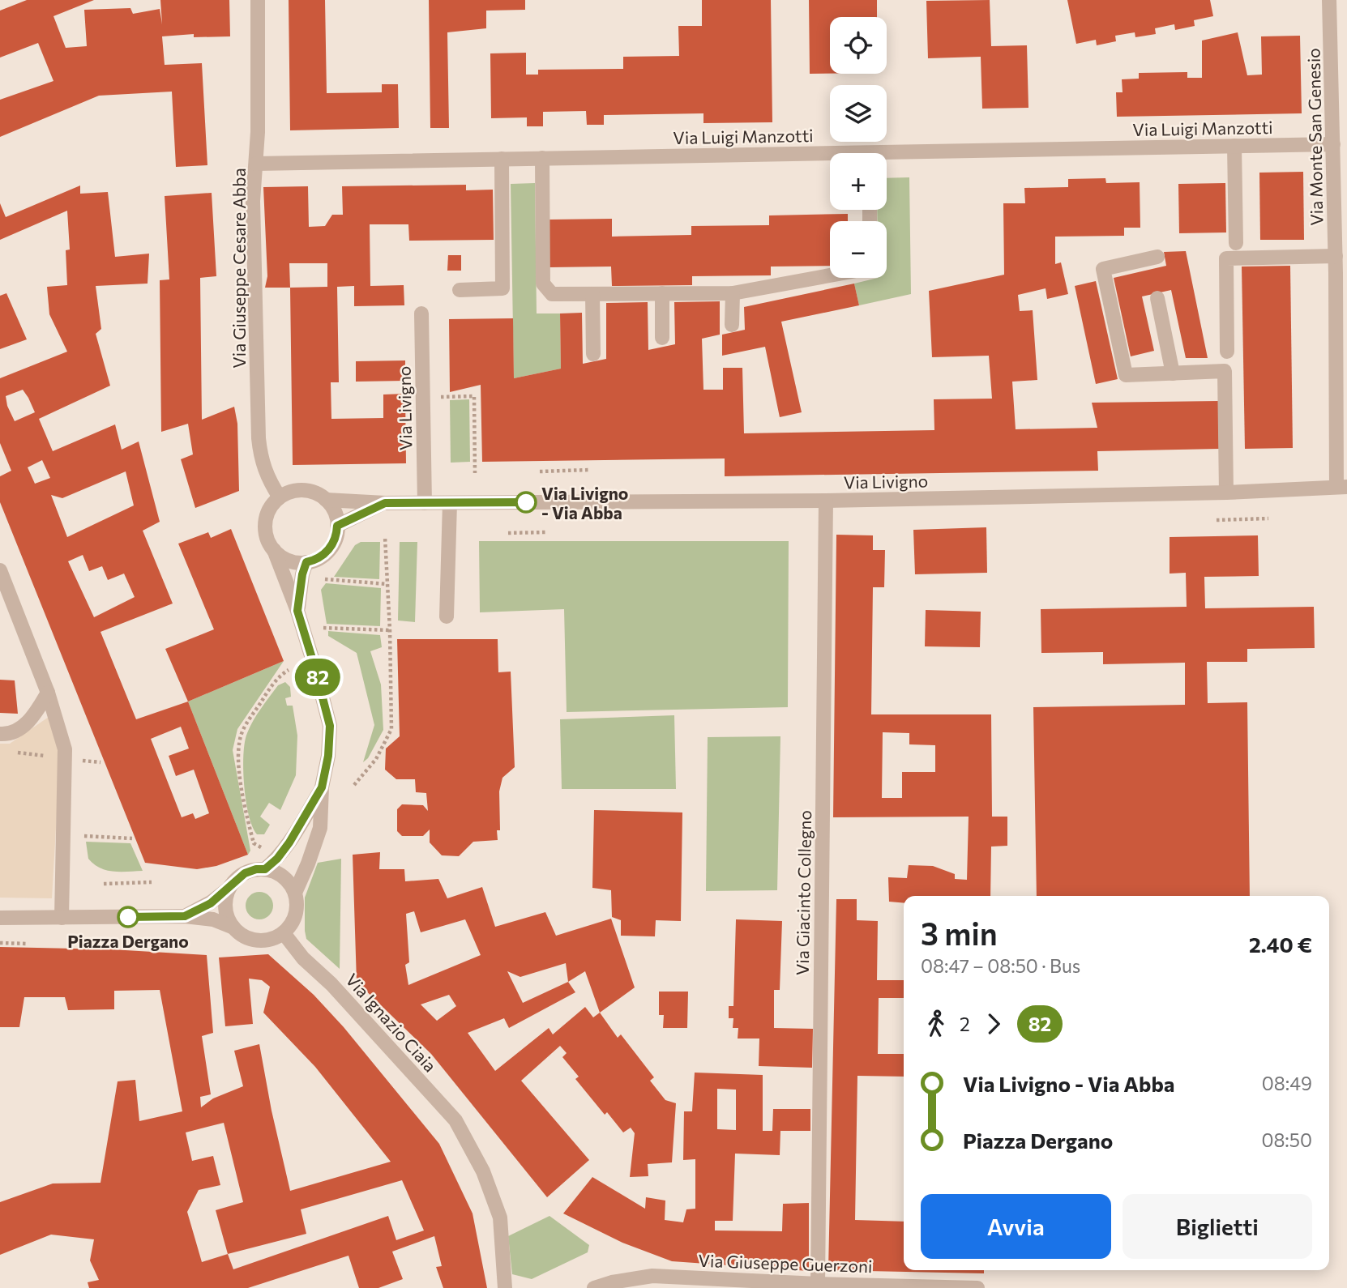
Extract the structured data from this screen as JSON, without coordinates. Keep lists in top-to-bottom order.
{
  "streets": {
    "street": [
      "Via Luigi Manzotti",
      "Via Monte San Genesio",
      "Via Giuseppe Cesare Abba",
      "Via Livigno",
      "Via Giacinto Collegno",
      "Via Ignazio Ciaia",
      "Via Giuseppe Guerzoni"
    ]
  },
  "crossings": [
    ["Via Luigi Manzotti", "Via Monte San Genesio"],
    ["Via Luigi Manzotti", "Via Giuseppe Cesare Abba"],
    ["Via Monte San Genesio", "Via Livigno"],
    ["Via Giuseppe Cesare Abba", "Via Livigno"],
    ["Via Livigno", "Via Giacinto Collegno"],
    ["Via Giacinto Collegno", "Via Giuseppe Guerzoni"]
  ],
  "places": ["Via Livigno - Via Abba", "Piazza Dergano"],
  "lines": ["bus line 82"],
  "page": {
    "on_map": "82",
    "map_buttons": ["+", "−"],
    "heading": ["3 min", "08:47 – 08:50 · Bus", "2.40 €"],
    "legs": ["2", "82"],
    "list": [
      {
        "name": "Via Livigno - Via Abba",
        "value": "08:49"
      },
      {
        "name": "Piazza Dergano",
        "value": "08:50"
      }
    ],
    "buttons": ["Avvia", "Biglietti"]
  }
}
